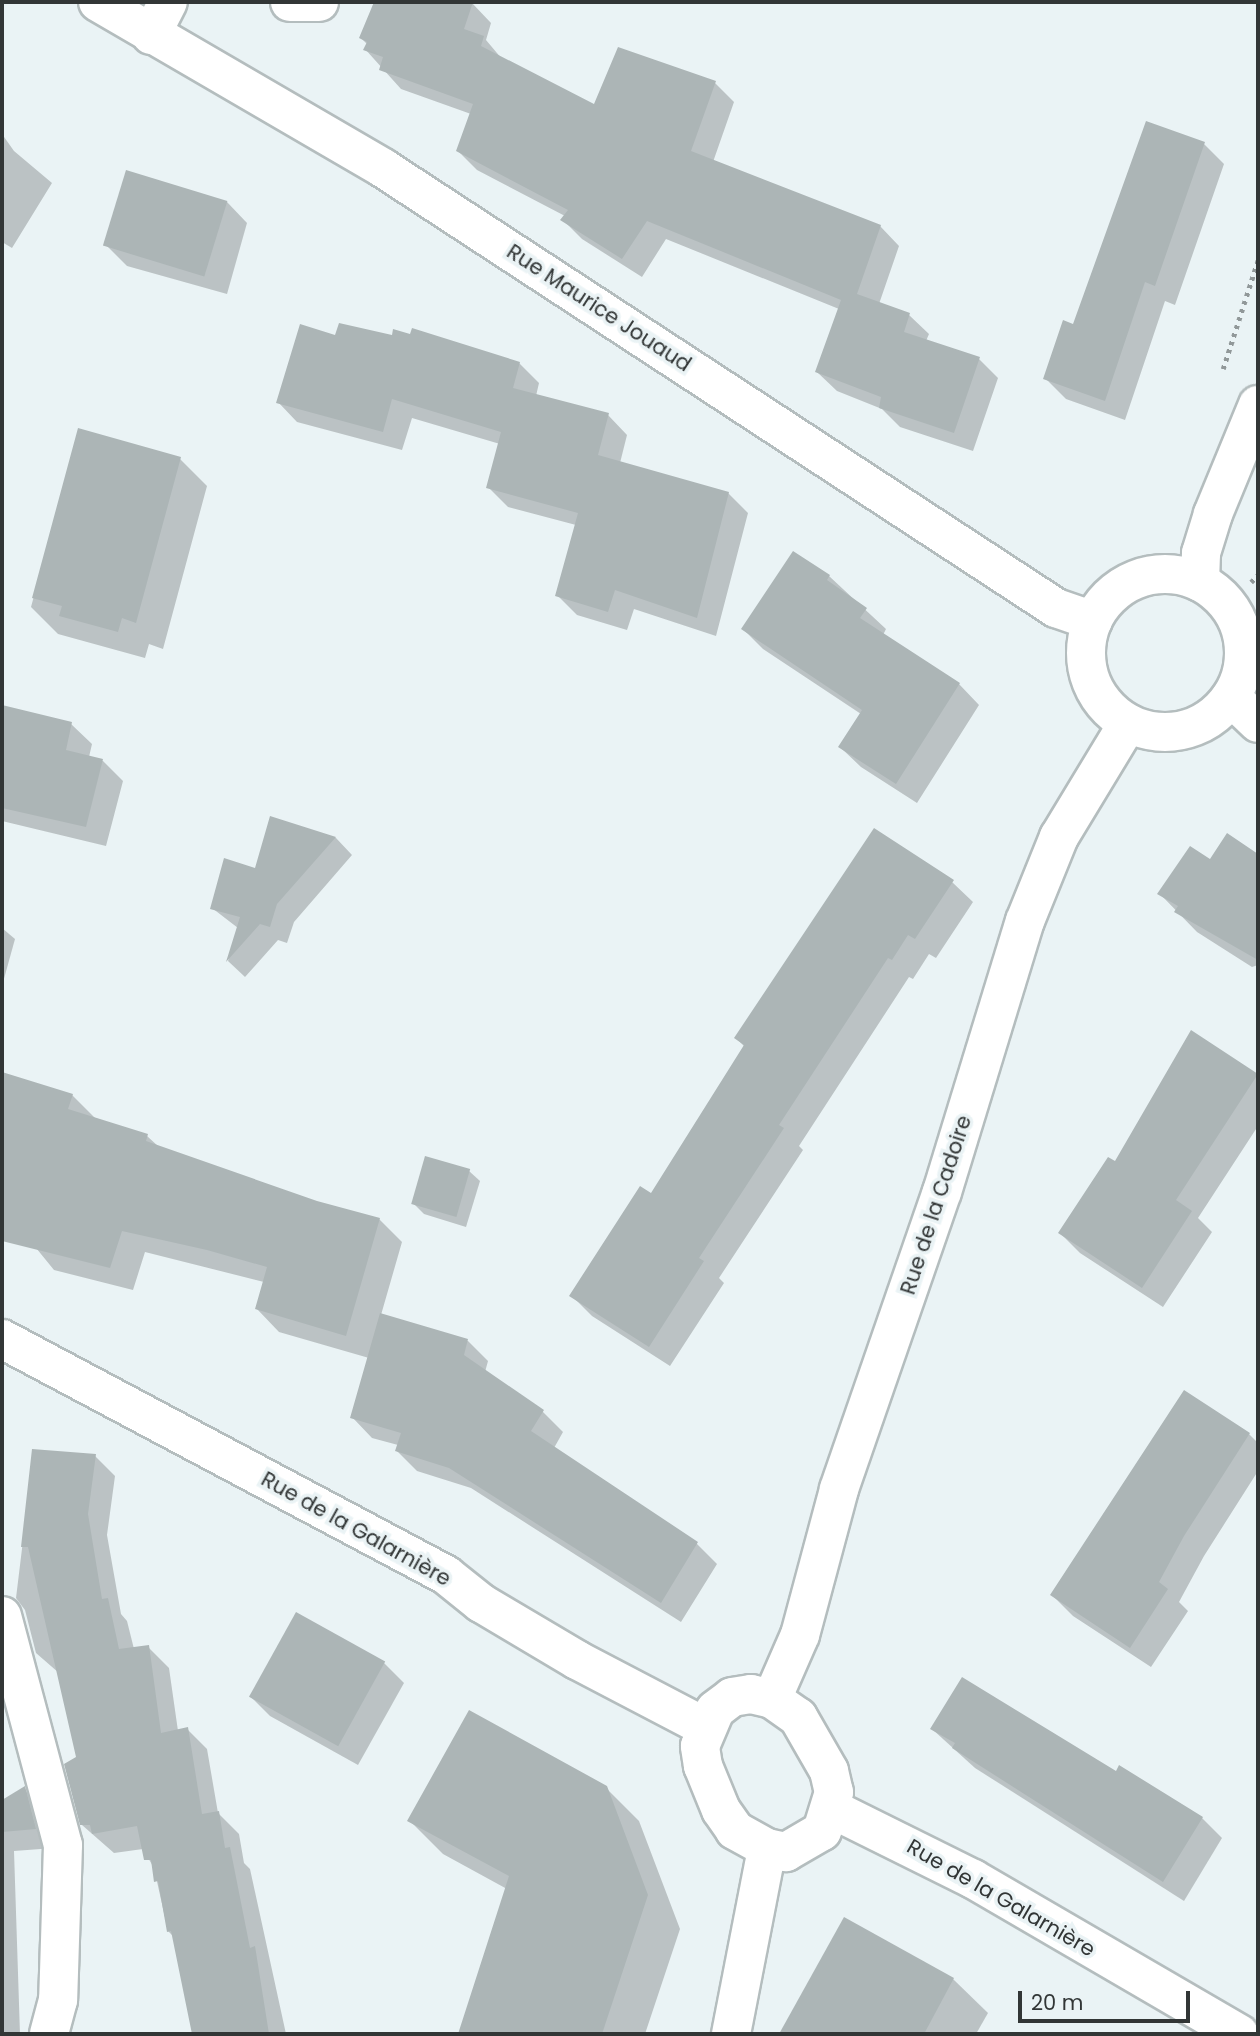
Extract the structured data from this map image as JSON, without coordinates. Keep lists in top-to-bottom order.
{
  "streets": {
    "street": ["Rue Maurice Jouaud", "Rue de la Cadoire", "Rue de la Galarnière"]
  },
  "crossings": [
    ["Rue Maurice Jouaud", "Rue de la Cadoire"],
    ["Rue de la Cadoire", "Rue de la Galarnière"]
  ],
  "scale_bar": "20 m"
}
